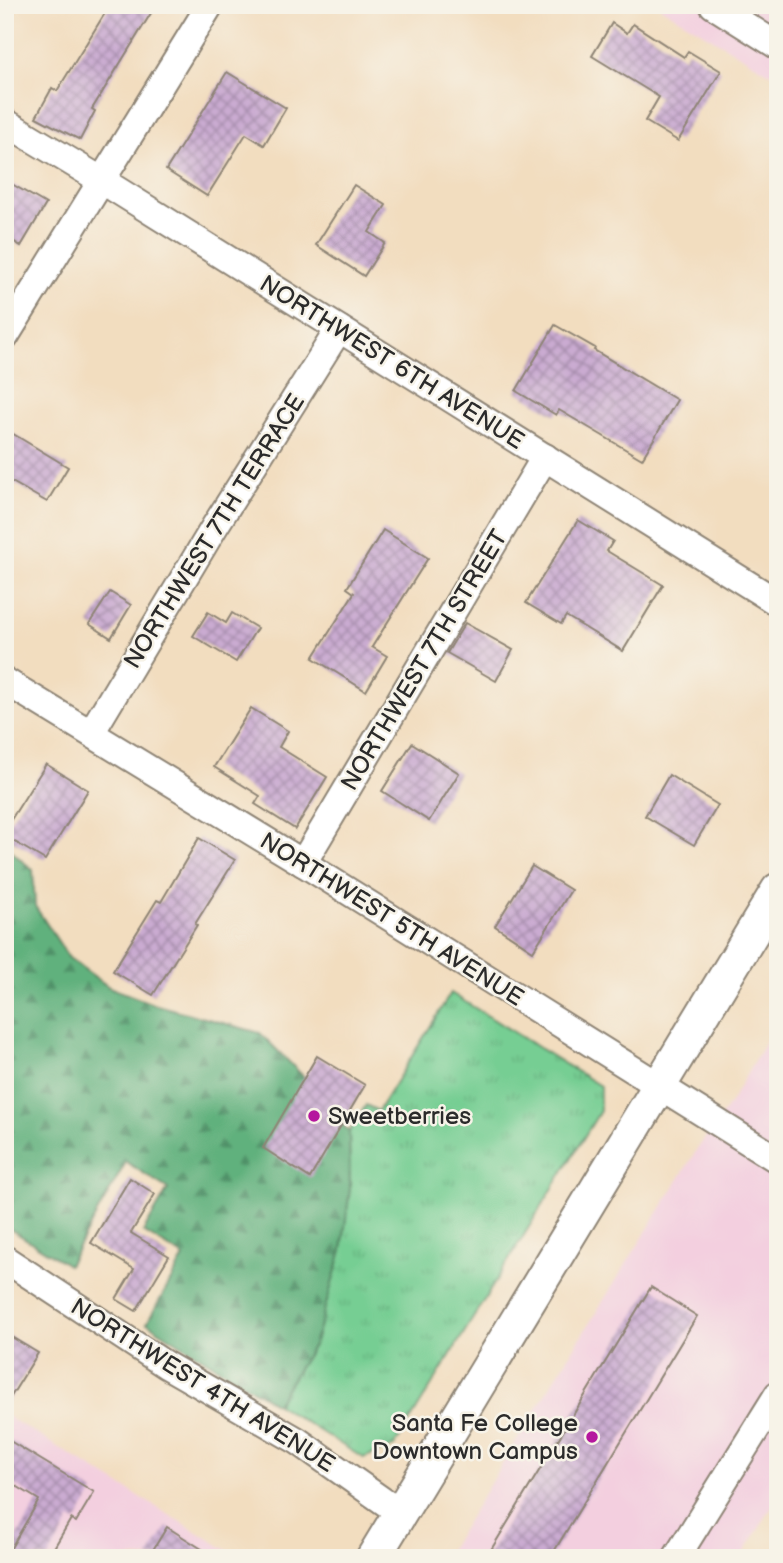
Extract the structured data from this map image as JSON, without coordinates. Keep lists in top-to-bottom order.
{
  "streets": {
    "street": [
      "NORTHWEST 6TH AVENUE",
      "NORTHWEST 7TH TERRACE",
      "NORTHWEST 7TH STREET",
      "NORTHWEST 5TH AVENUE",
      "NORTHWEST 4TH AVENUE"
    ]
  },
  "crossings": [
    ["NORTHWEST 6TH AVENUE", "NORTHWEST 7TH TERRACE"],
    ["NORTHWEST 6TH AVENUE", "NORTHWEST 7TH STREET"],
    ["NORTHWEST 7TH TERRACE", "NORTHWEST 5TH AVENUE"],
    ["NORTHWEST 7TH STREET", "NORTHWEST 5TH AVENUE"]
  ],
  "places": ["Sweetberries", "Santa Fe College Downtown Campus"]
}
